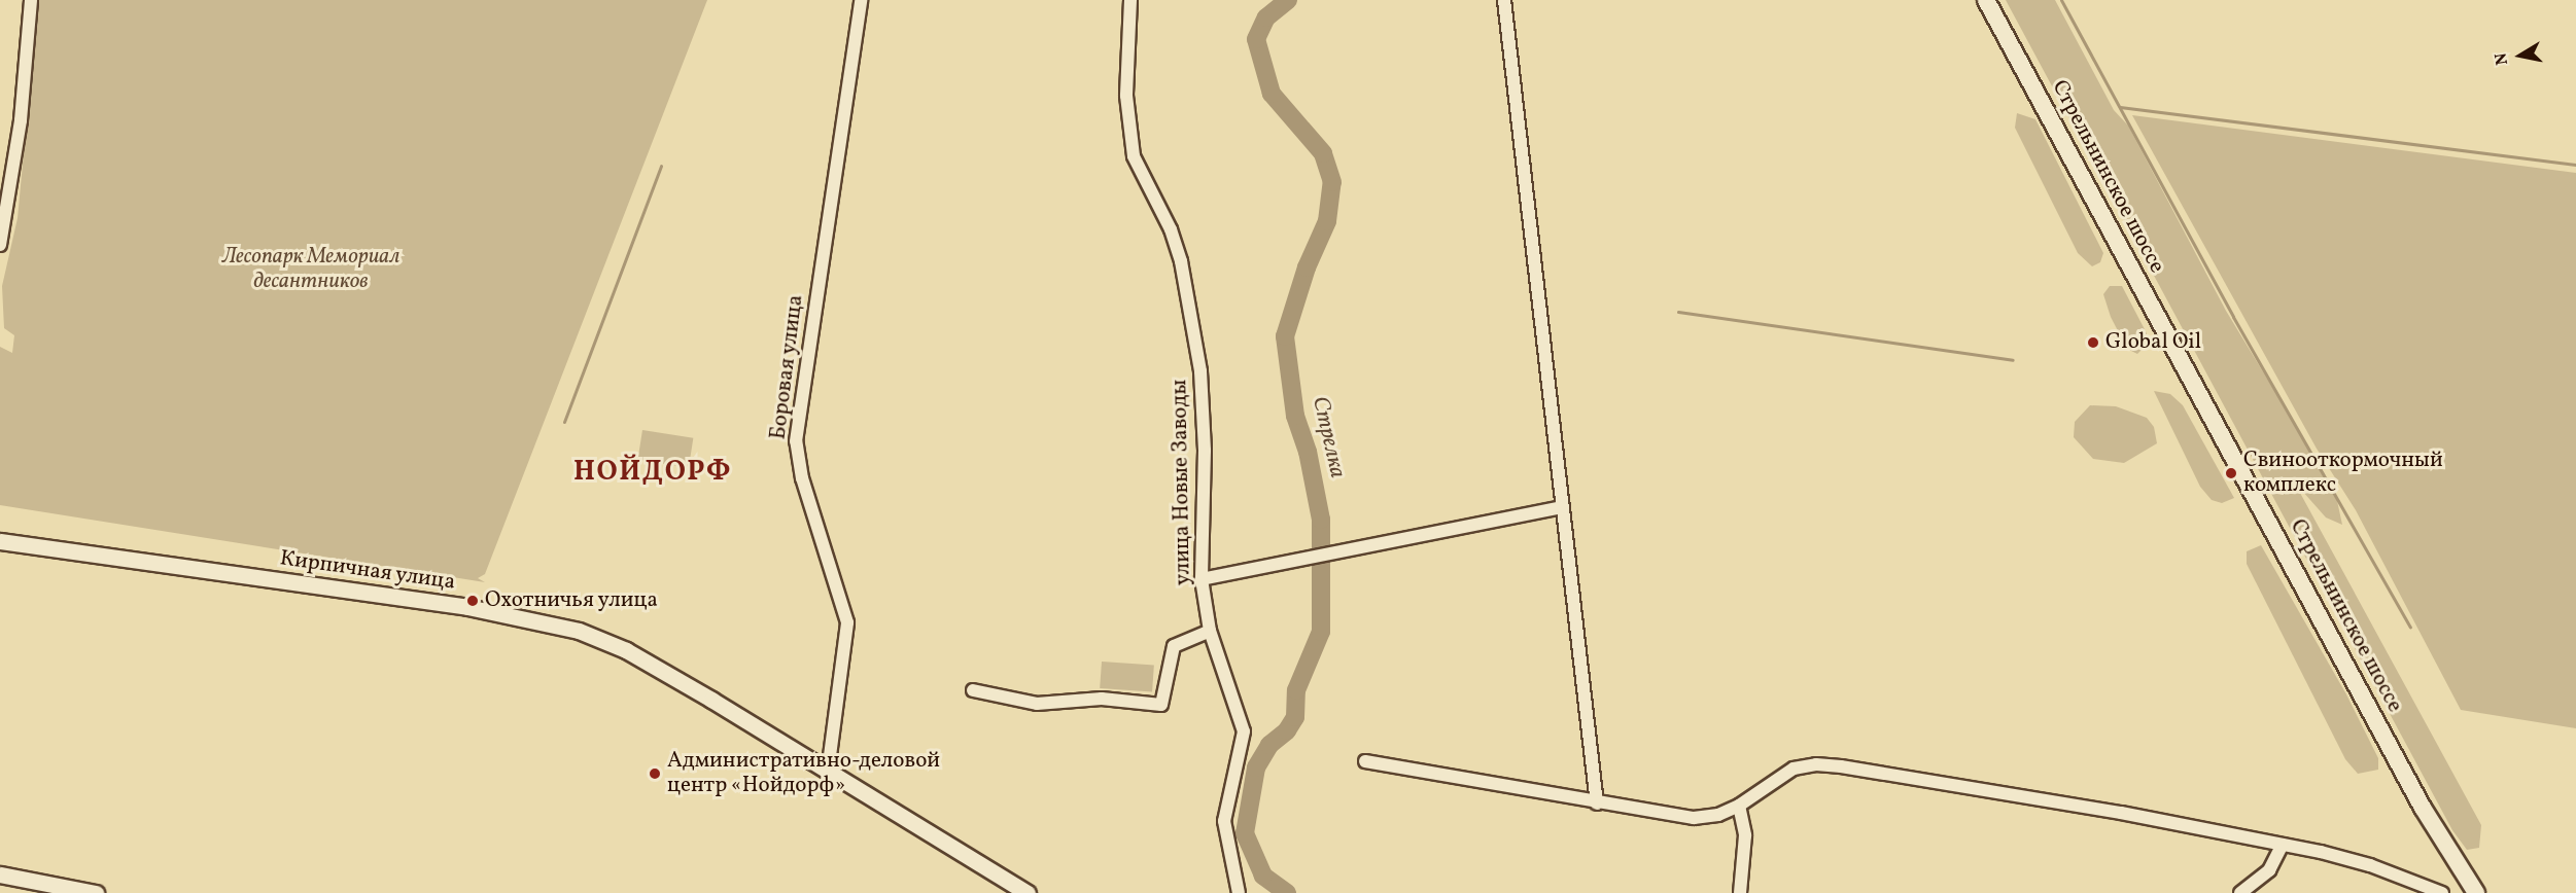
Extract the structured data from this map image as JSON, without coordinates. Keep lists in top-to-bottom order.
{
  "streets": {
    "main road": ["Стрельнинское шоссе"],
    "street": ["Боровая улица", "улица Новые Заводы", "Кирпичная улица"]
  },
  "crossings": [
    ["Боровая улица", "Кирпичная улица"]
  ],
  "districts": ["НОЙДОРФ"],
  "water": ["Стрелка"],
  "parks": ["Лесопарк Мемориал десантников"],
  "places": [
    "Global Oil",
    "Свинооткормочный комплекс",
    "Охотничья улица",
    "Административно-деловой центр «Нойдорф»"
  ],
  "north": "left"
}
